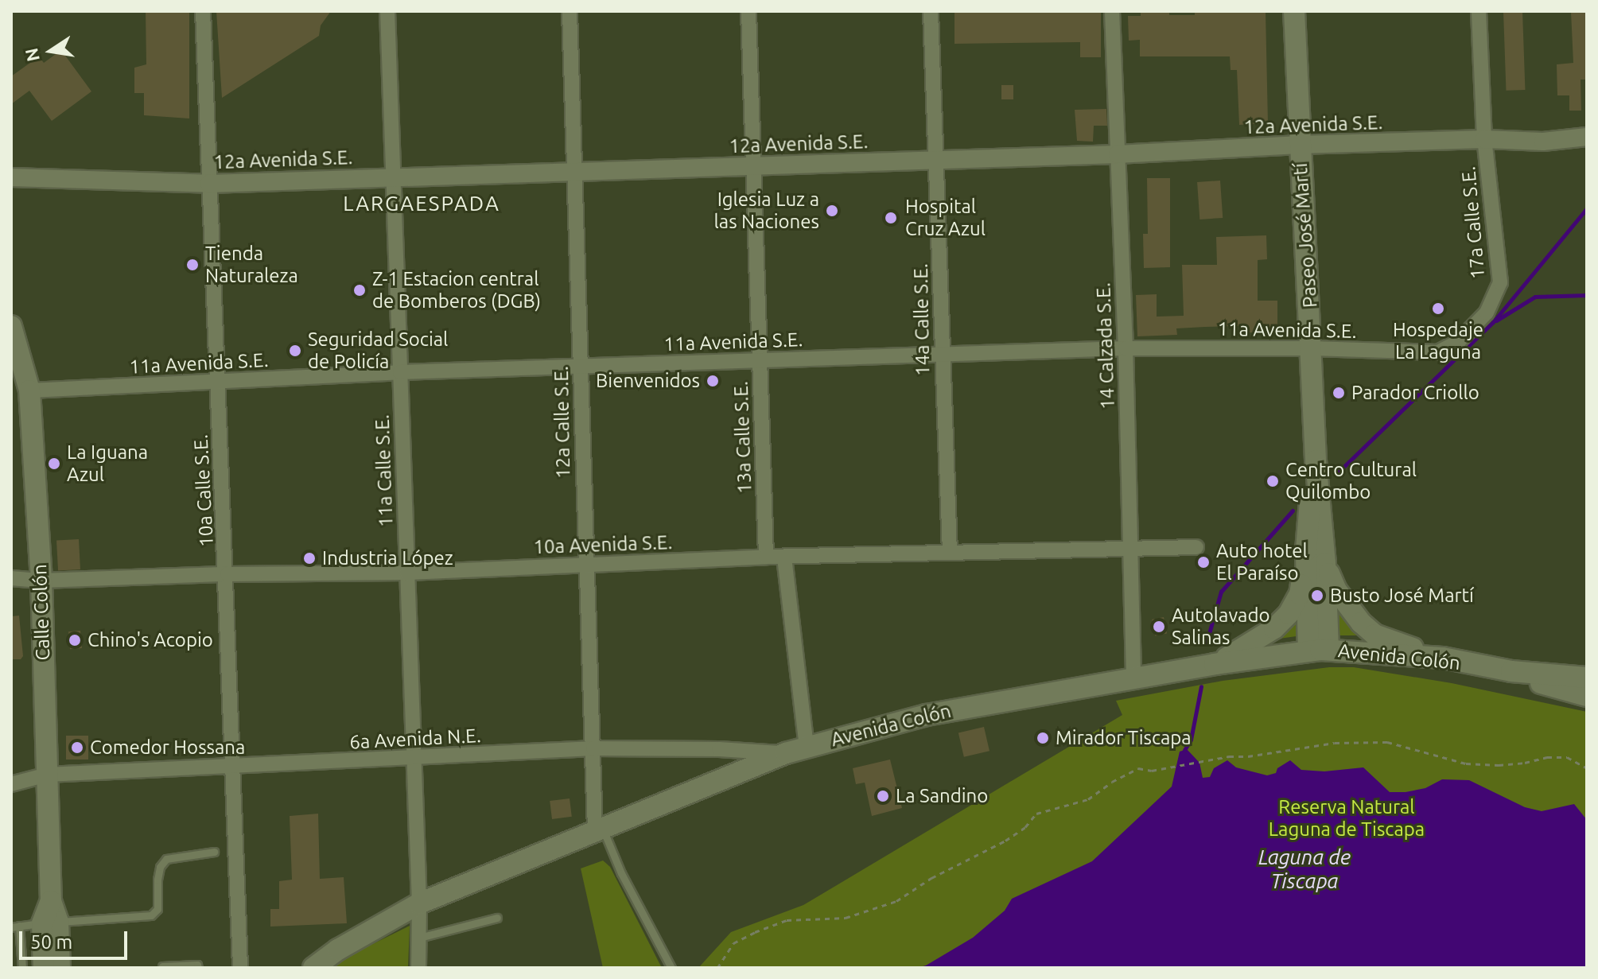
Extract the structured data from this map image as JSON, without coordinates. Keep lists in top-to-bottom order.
{
  "streets": {
    "main road": ["Paseo José Martí", "Calle Colón", "Avenida Colón"],
    "street": [
      "12a Avenida S.E.",
      "17a Calle S.E.",
      "14a Calle S.E.",
      "11a Avenida S.E.",
      "14 Calzada S.E.",
      "12a Calle S.E.",
      "13a Calle S.E.",
      "11a Calle S.E.",
      "10a Calle S.E.",
      "10a Avenida S.E.",
      "6a Avenida N.E."
    ]
  },
  "crossings": [
    ["12a Avenida S.E.", "17a Calle S.E."],
    ["12a Avenida S.E.", "Paseo José Martí"],
    ["12a Avenida S.E.", "14a Calle S.E."],
    ["12a Avenida S.E.", "14 Calzada S.E."],
    ["12a Avenida S.E.", "12a Calle S.E."],
    ["12a Avenida S.E.", "13a Calle S.E."],
    ["12a Avenida S.E.", "11a Calle S.E."],
    ["12a Avenida S.E.", "10a Calle S.E."],
    ["17a Calle S.E.", "11a Avenida S.E."],
    ["Paseo José Martí", "11a Avenida S.E."],
    ["Paseo José Martí", "Avenida Colón"],
    ["14a Calle S.E.", "11a Avenida S.E."],
    ["14a Calle S.E.", "10a Avenida S.E."],
    ["11a Avenida S.E.", "14 Calzada S.E."],
    ["11a Avenida S.E.", "12a Calle S.E."],
    ["11a Avenida S.E.", "13a Calle S.E."],
    ["11a Avenida S.E.", "11a Calle S.E."],
    ["11a Avenida S.E.", "10a Calle S.E."],
    ["11a Avenida S.E.", "Calle Colón"],
    ["14 Calzada S.E.", "10a Avenida S.E."],
    ["14 Calzada S.E.", "Avenida Colón"],
    ["12a Calle S.E.", "10a Avenida S.E."],
    ["12a Calle S.E.", "Avenida Colón"],
    ["12a Calle S.E.", "6a Avenida N.E."],
    ["13a Calle S.E.", "10a Avenida S.E."],
    ["11a Calle S.E.", "10a Avenida S.E."],
    ["11a Calle S.E.", "Avenida Colón"],
    ["11a Calle S.E.", "6a Avenida N.E."],
    ["10a Calle S.E.", "10a Avenida S.E."],
    ["10a Calle S.E.", "6a Avenida N.E."],
    ["10a Avenida S.E.", "Calle Colón"],
    ["Calle Colón", "6a Avenida N.E."],
    ["Avenida Colón", "6a Avenida N.E."]
  ],
  "districts": ["LARGAESPADA"],
  "water": ["Laguna de Tiscapa"],
  "parks": ["Reserva Natural Laguna de Tiscapa"],
  "places": [
    "Iglesia Luz a las Naciones",
    "Hospital Cruz Azul",
    "Tienda Naturaleza",
    "Z-1 Estacion central de Bomberos (DGB)",
    "Hospedaje La Laguna",
    "Seguridad Social de Policía",
    "Bienvenidos",
    "Parador Criollo",
    "La Iguana Azul",
    "Centro Cultural Quilombo",
    "Industria López",
    "Auto hotel El Paraíso",
    "Busto José Martí",
    "Autolavado Salinas",
    "Chino's Acopio",
    "Mirador Tiscapa",
    "Comedor Hossana",
    "La Sandino"
  ],
  "scale_bar": "50 m",
  "north": "left"
}
